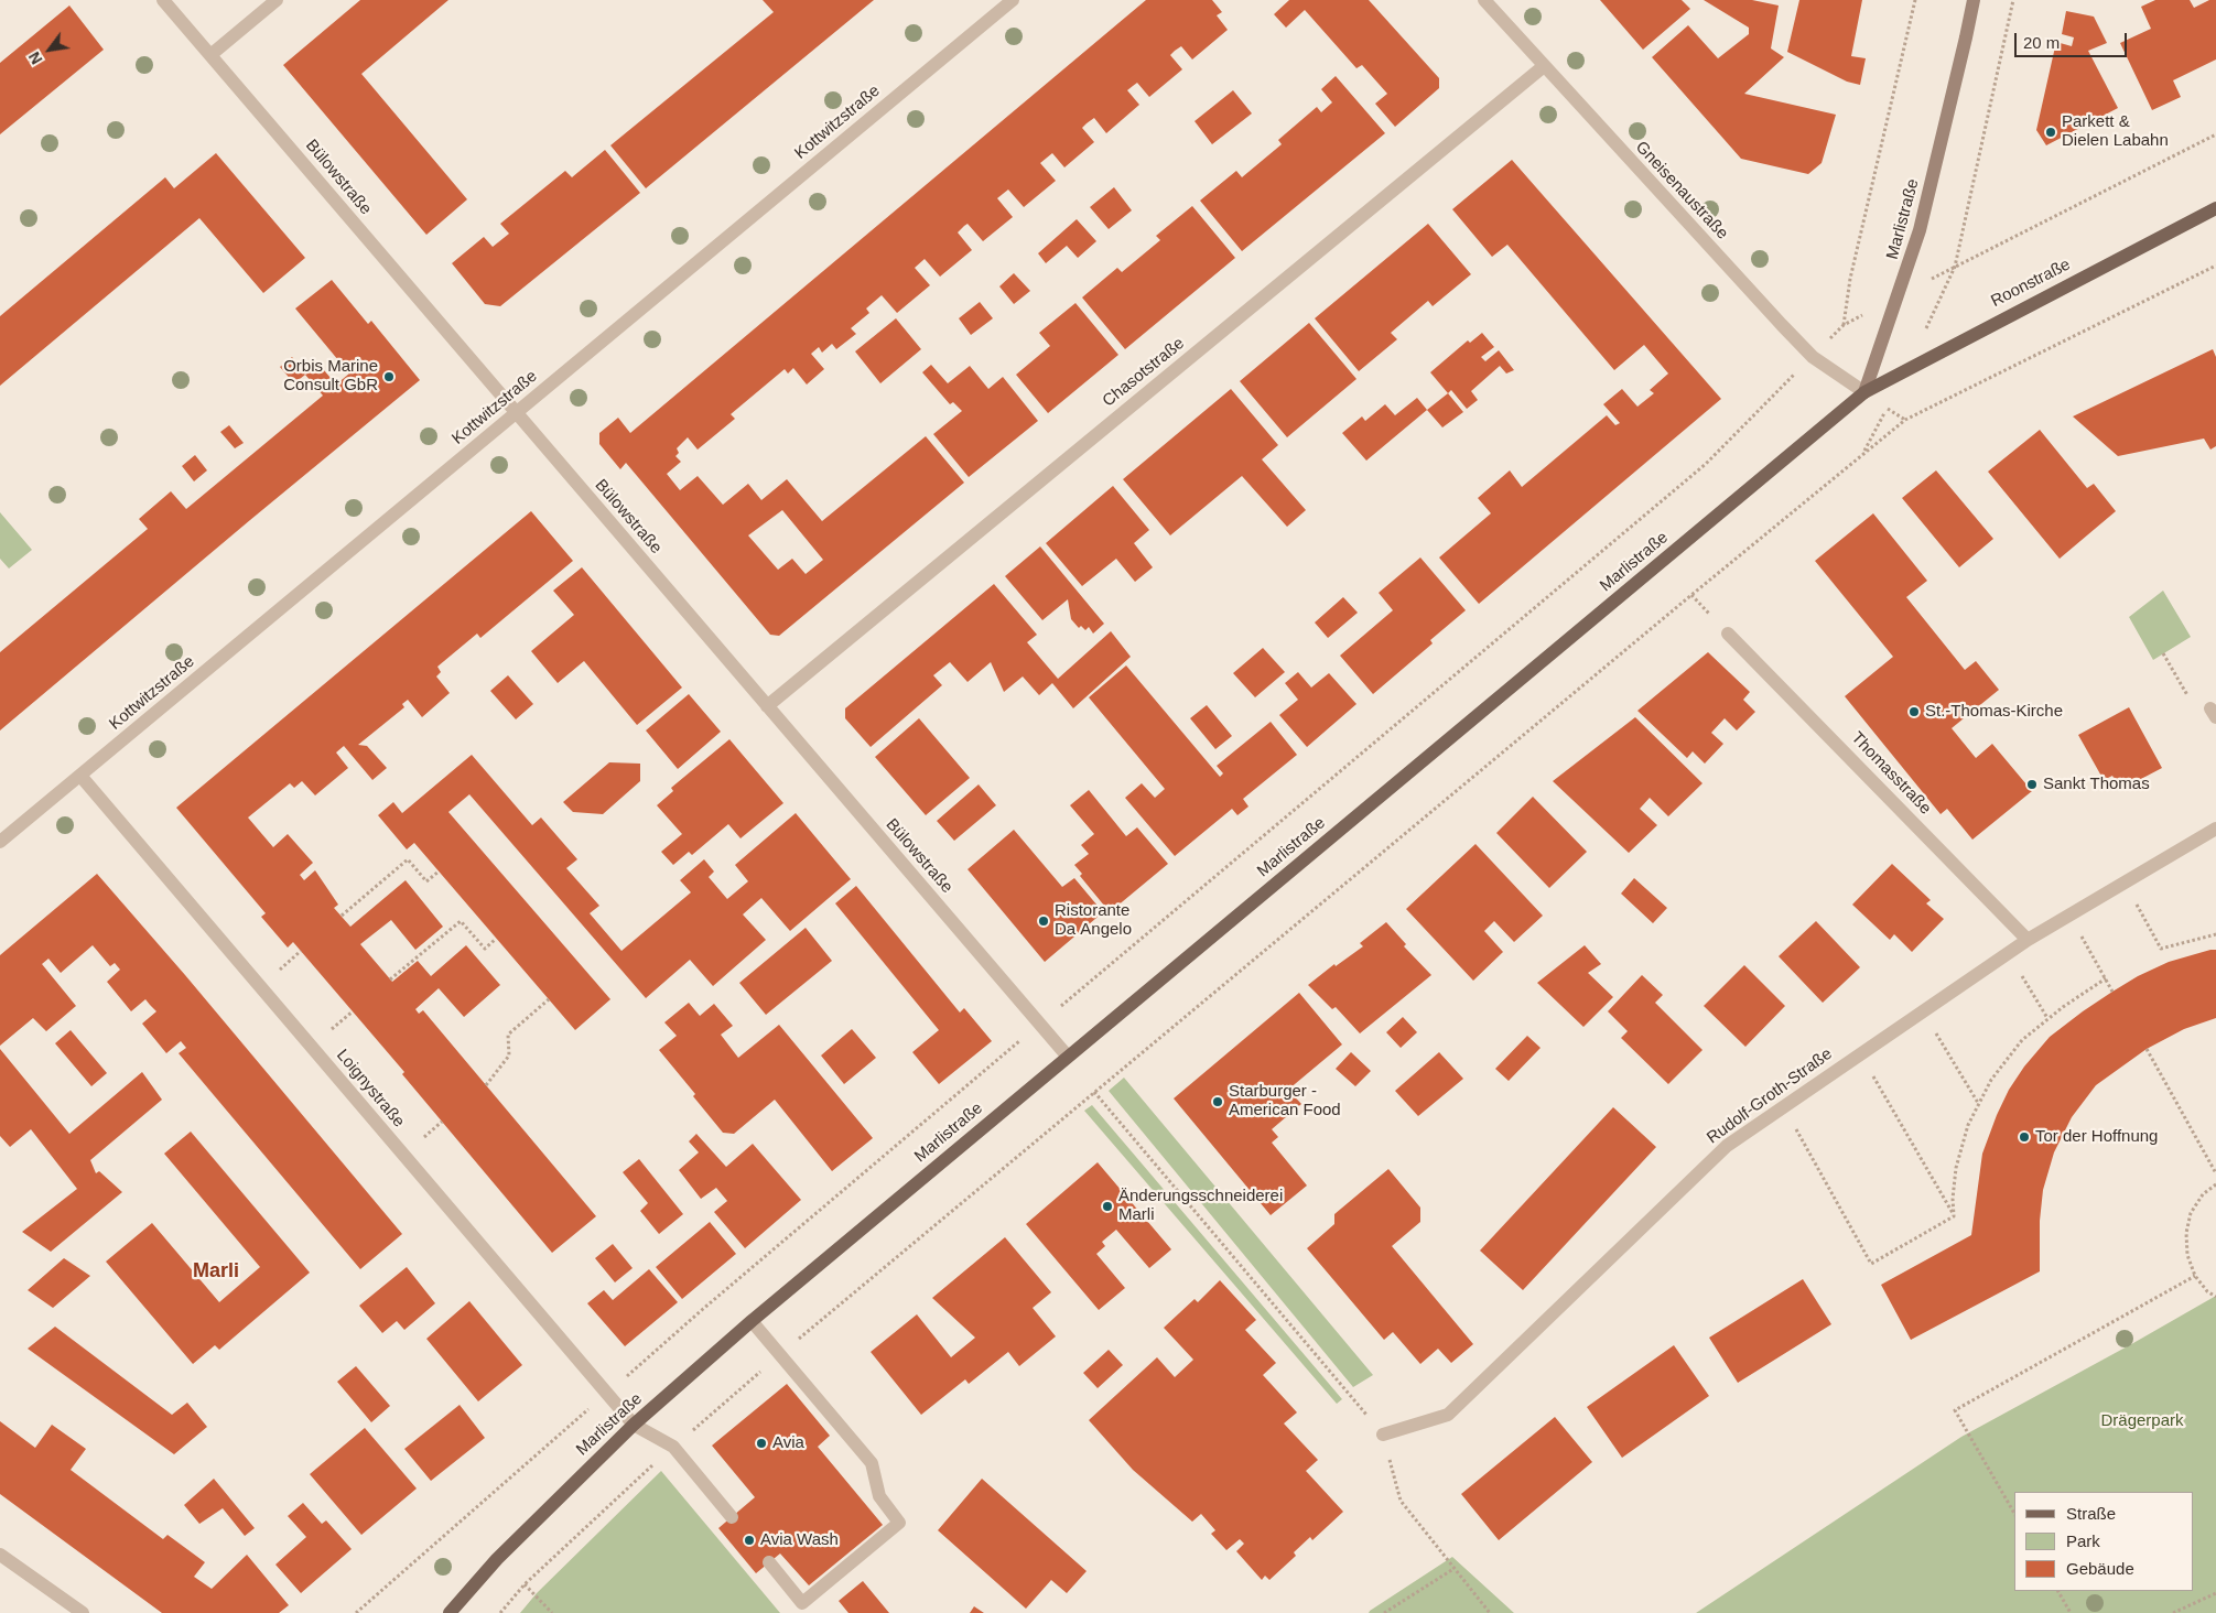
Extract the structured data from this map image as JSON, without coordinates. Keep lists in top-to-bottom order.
{
  "streets": {
    "main road": ["Marlistraße", "Roonstraße"],
    "street": [
      "Kottwitzstraße",
      "Bülowstraße",
      "Gneisenaustraße",
      "Chasotstraße",
      "Thomasstraße",
      "Loignystraße",
      "Rudolf-Groth-Straße"
    ]
  },
  "crossings": [
    ["Kottwitzstraße", "Bülowstraße"],
    ["Kottwitzstraße", "Loignystraße"],
    ["Bülowstraße", "Marlistraße"],
    ["Bülowstraße", "Chasotstraße"],
    ["Gneisenaustraße", "Marlistraße"],
    ["Gneisenaustraße", "Roonstraße"],
    ["Gneisenaustraße", "Chasotstraße"],
    ["Marlistraße", "Roonstraße"],
    ["Marlistraße", "Loignystraße"],
    ["Thomasstraße", "Rudolf-Groth-Straße"]
  ],
  "districts": ["Marli"],
  "parks": ["Drägerpark"],
  "places": [
    "Parkett & Dielen Labahn",
    "Orbis Marine Consult GbR",
    "St.-Thomas-Kirche",
    "Sankt Thomas",
    "Ristorante Da Angelo",
    "Starburger - American Food",
    "Tor der Hoffnung",
    "Änderungsschneiderei Marli",
    "Avia",
    "Avia Wash"
  ],
  "legend": ["Straße", "Park", "Gebäude"],
  "scale_bar": "20 m",
  "north": "bottom left"
}
